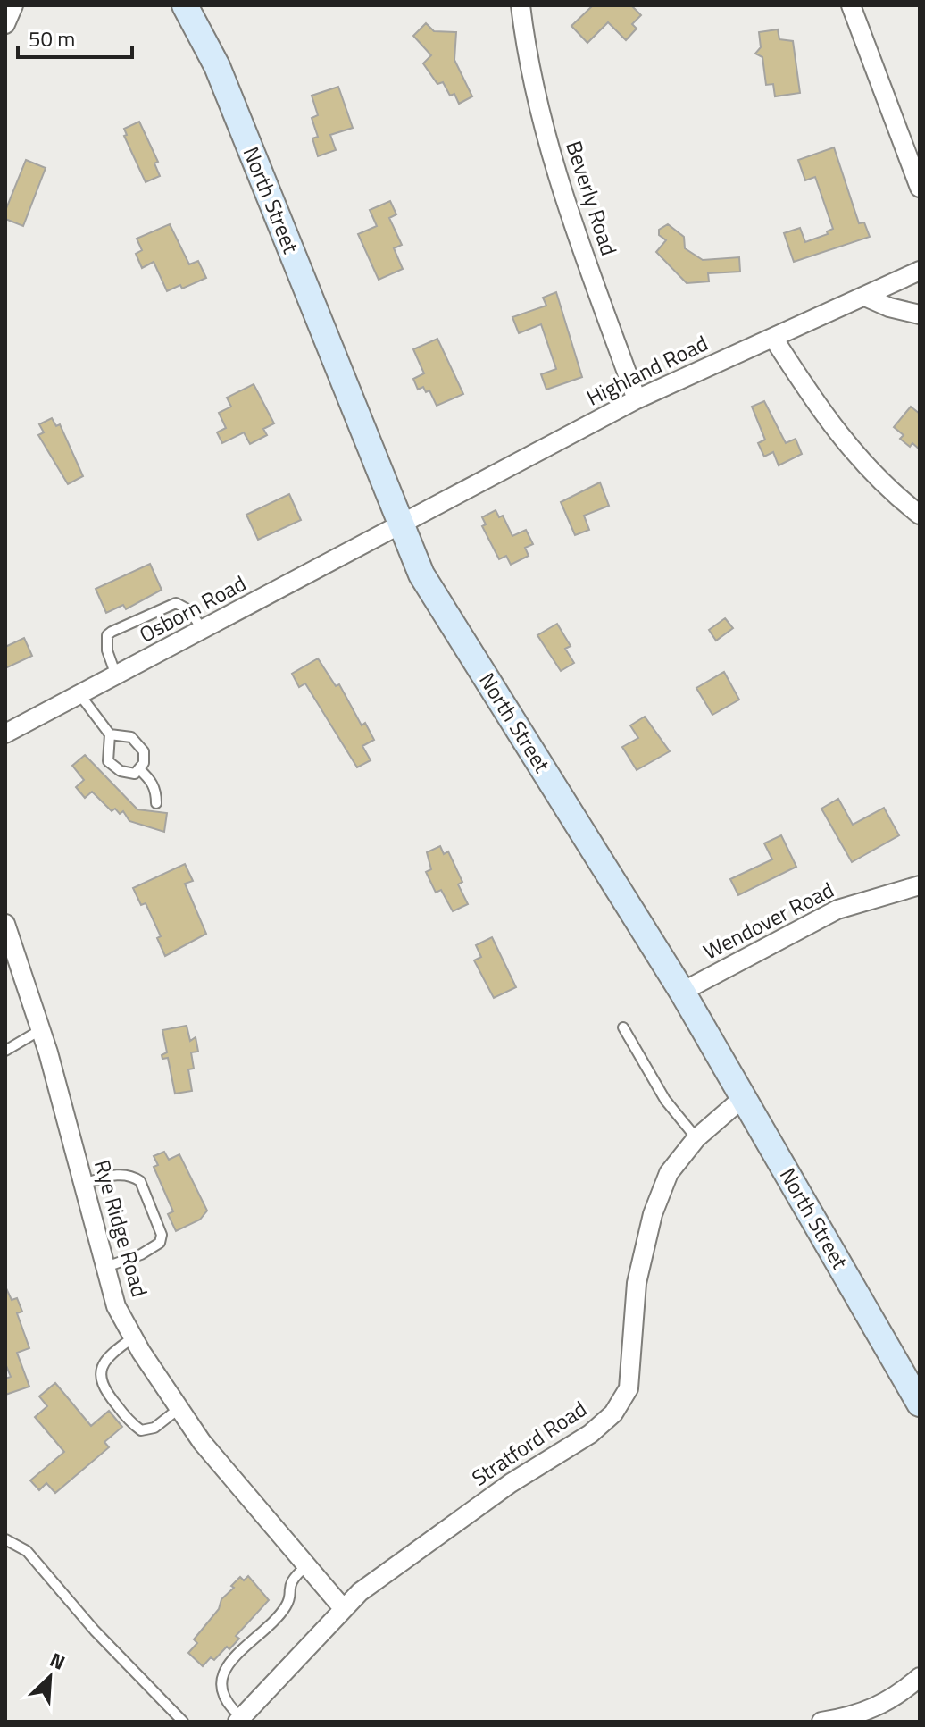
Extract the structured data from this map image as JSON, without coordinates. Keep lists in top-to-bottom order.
{
  "streets": {
    "main road": ["North Street"],
    "street": [
      "Beverly Road",
      "Highland Road",
      "Osborn Road",
      "Wendover Road",
      "Rye Ridge Road",
      "Stratford Road"
    ]
  },
  "crossings": [
    ["Beverly Road", "Highland Road"],
    ["North Street", "Highland Road"],
    ["North Street", "Osborn Road"],
    ["North Street", "Wendover Road"],
    ["North Street", "Stratford Road"],
    ["Highland Road", "Osborn Road"],
    ["Rye Ridge Road", "Stratford Road"]
  ],
  "scale_bar": "50 m",
  "north": "top right"
}
